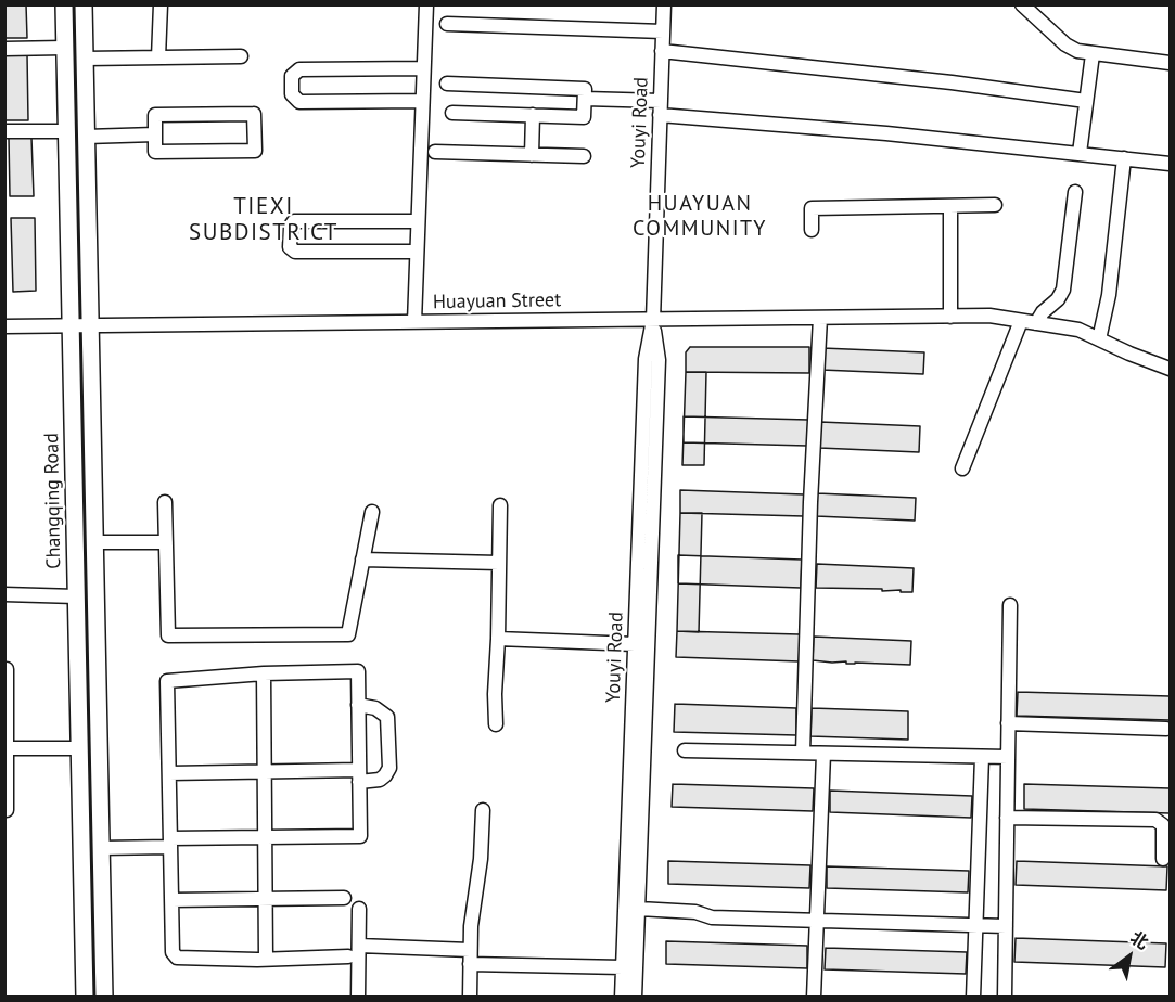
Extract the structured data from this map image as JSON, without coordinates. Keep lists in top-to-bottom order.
{
  "streets": {
    "main road": ["Changqing Road"],
    "street": ["Youyi Road", "Huayuan Street"]
  },
  "crossings": [
    ["Youyi Road", "Huayuan Street"],
    ["Huayuan Street", "Changqing Road"]
  ],
  "districts": ["HUAYUAN COMMUNITY", "TIEXI SUBDISTRICT"],
  "north": "top right"
}
